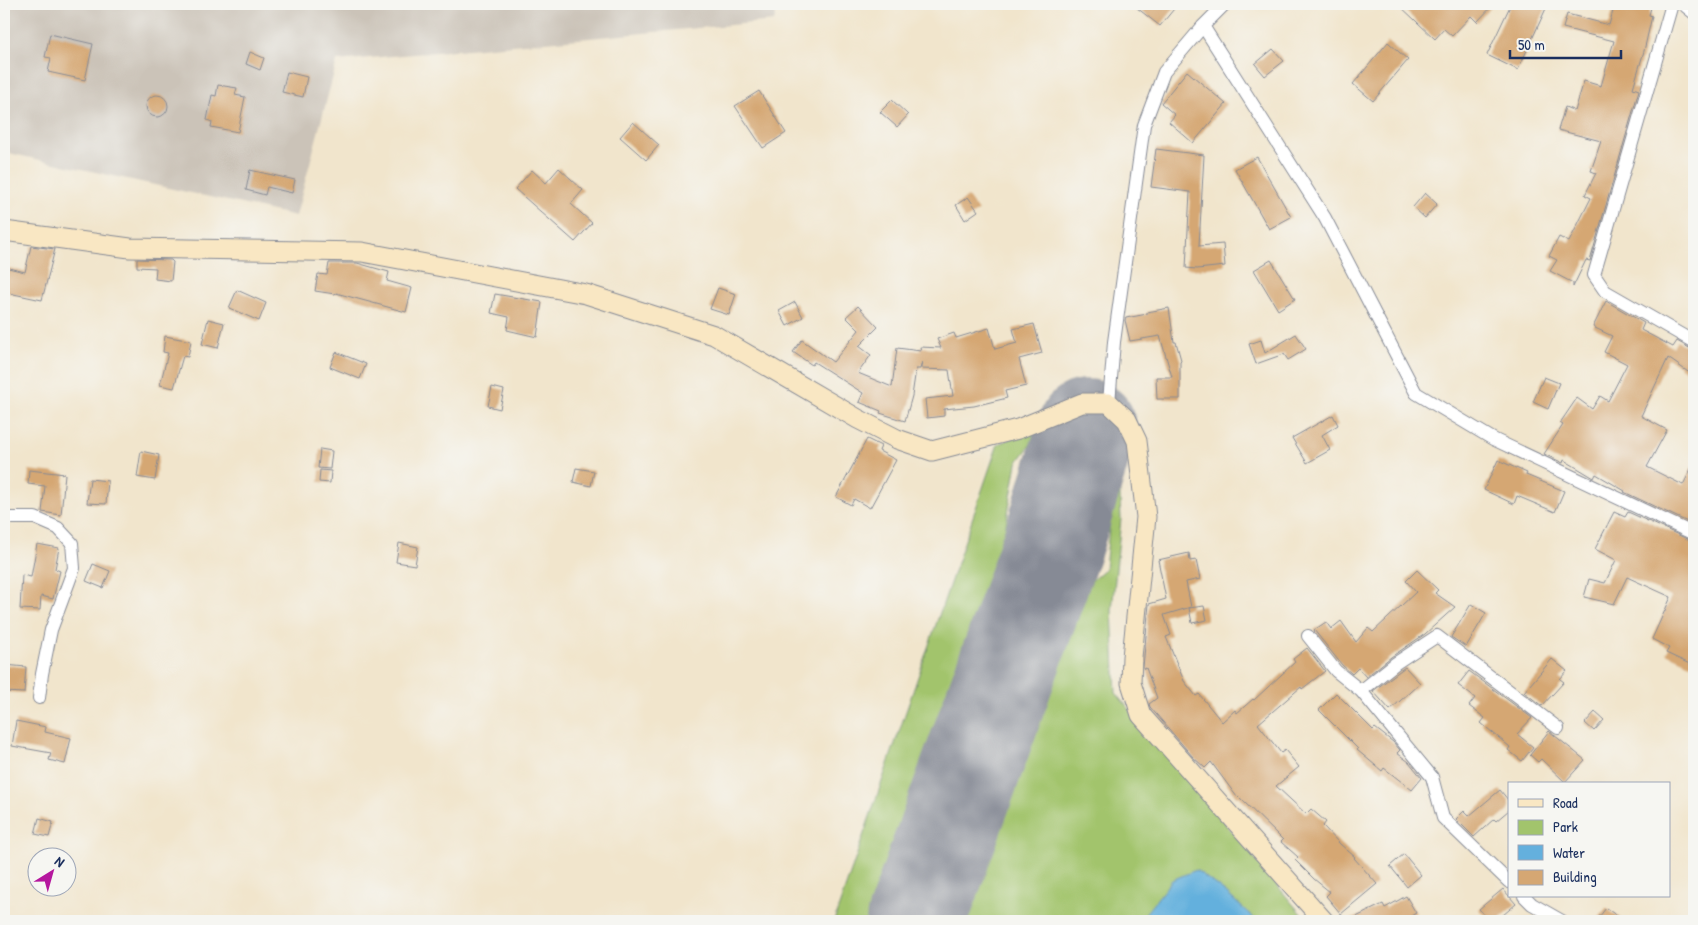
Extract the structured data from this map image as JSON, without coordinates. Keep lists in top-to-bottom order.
{
  "legend": [
    "Road",
    "Park",
    "Water",
    "Building"
  ],
  "scale_bar": "50 m",
  "north": "top right"
}
